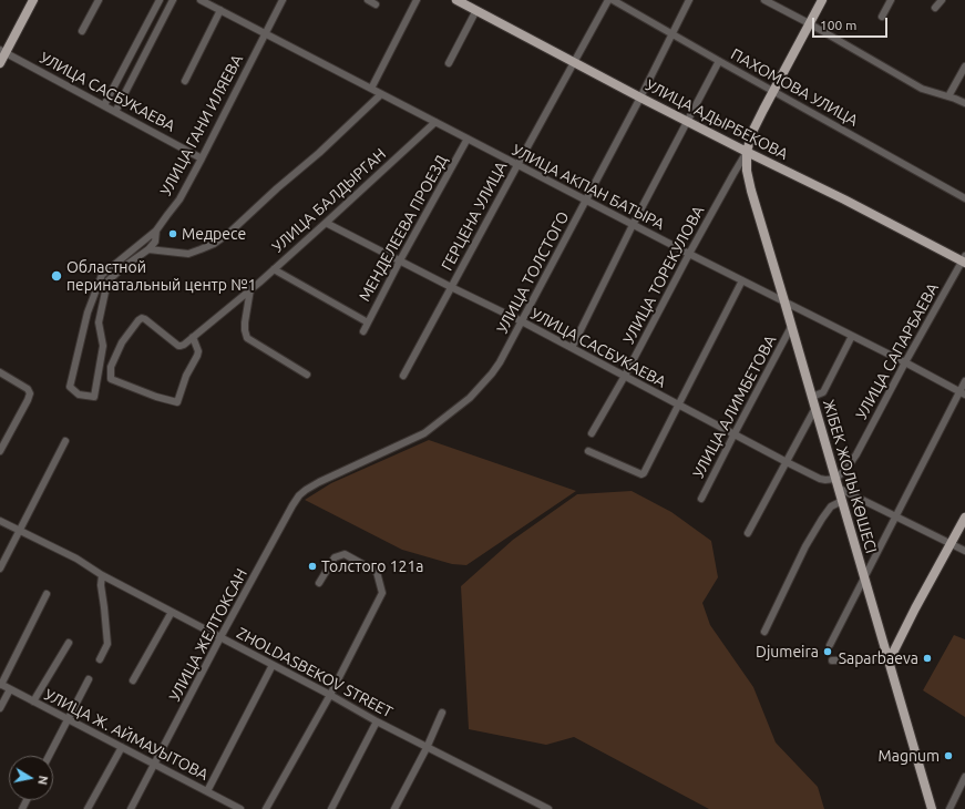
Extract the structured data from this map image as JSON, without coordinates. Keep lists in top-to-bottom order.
{
  "streets": {
    "main road": ["УЛИЦА АДЫРБЕКОВА", "ЖІБЕК ЖОЛЫ КӨШЕСІ"],
    "street": [
      "ПАХОМОВА УЛИЦА",
      "УЛИЦА САСБУКАЕВА",
      "УЛИЦА ГАНИ ИЛЯЕВА",
      "УЛИЦА АКПАН БАТЫРА",
      "УЛИЦА БАЛДЫРГАН",
      "ГЕРЦЕНА УЛИЦА",
      "МЕНДЕЛЕЕВА ПРОЕЗД",
      "УЛИЦА ТОЛСТОГО",
      "УЛИЦА ТОРЕКУЛОВА",
      "УЛИЦА САПАРБАЕВА",
      "УЛИЦА АЛИМБЕТОВА",
      "УЛИЦА ЖЕЛТОКСАН",
      "ZHOLDASBEKOV STREET",
      "УЛИЦА Ж. АЙМАУЫТОВА"
    ]
  },
  "crossings": [
    ["ПАХОМОВА УЛИЦА", "УЛИЦА ТОЛСТОГО"],
    ["ПАХОМОВА УЛИЦА", "ЖІБЕК ЖОЛЫ КӨШЕСІ"],
    ["УЛИЦА САСБУКАЕВА", "УЛИЦА ГАНИ ИЛЯЕВА"],
    ["УЛИЦА САСБУКАЕВА", "УЛИЦА БАЛДЫРГАН"],
    ["УЛИЦА САСБУКАЕВА", "ГЕРЦЕНА УЛИЦА"],
    ["УЛИЦА САСБУКАЕВА", "МЕНДЕЛЕЕВА ПРОЕЗД"],
    ["УЛИЦА САСБУКАЕВА", "УЛИЦА ТОЛСТОГО"],
    ["УЛИЦА САСБУКАЕВА", "УЛИЦА ТОРЕКУЛОВА"],
    ["УЛИЦА САСБУКАЕВА", "УЛИЦА САПАРБАЕВА"],
    ["УЛИЦА САСБУКАЕВА", "УЛИЦА АЛИМБЕТОВА"],
    ["УЛИЦА САСБУКАЕВА", "ЖІБЕК ЖОЛЫ КӨШЕСІ"],
    ["УЛИЦА АДЫРБЕКОВА", "ГЕРЦЕНА УЛИЦА"],
    ["УЛИЦА АДЫРБЕКОВА", "УЛИЦА ТОЛСТОГО"],
    ["УЛИЦА АДЫРБЕКОВА", "УЛИЦА ТОРЕКУЛОВА"],
    ["УЛИЦА АДЫРБЕКОВА", "УЛИЦА САПАРБАЕВА"],
    ["УЛИЦА АДЫРБЕКОВА", "ЖІБЕК ЖОЛЫ КӨШЕСІ"],
    ["УЛИЦА ГАНИ ИЛЯЕВА", "УЛИЦА АКПАН БАТЫРА"],
    ["УЛИЦА АКПАН БАТЫРА", "УЛИЦА БАЛДЫРГАН"],
    ["УЛИЦА АКПАН БАТЫРА", "ГЕРЦЕНА УЛИЦА"],
    ["УЛИЦА АКПАН БАТЫРА", "МЕНДЕЛЕЕВА ПРОЕЗД"],
    ["УЛИЦА АКПАН БАТЫРА", "УЛИЦА ТОЛСТОГО"],
    ["УЛИЦА АКПАН БАТЫРА", "УЛИЦА ТОРЕКУЛОВА"],
    ["УЛИЦА АКПАН БАТЫРА", "УЛИЦА САПАРБАЕВА"],
    ["УЛИЦА АКПАН БАТЫРА", "ЖІБЕК ЖОЛЫ КӨШЕСІ"],
    ["УЛИЦА ТОЛСТОГО", "УЛИЦА ЖЕЛТОКСАН"],
    ["УЛИЦА ТОРЕКУЛОВА", "ЖІБЕК ЖОЛЫ КӨШЕСІ"],
    ["УЛИЦА САПАРБАЕВА", "ЖІБЕК ЖОЛЫ КӨШЕСІ"],
    ["УЛИЦА АЛИМБЕТОВА", "ЖІБЕК ЖОЛЫ КӨШЕСІ"],
    ["УЛИЦА ЖЕЛТОКСАН", "ZHOLDASBEKOV STREET"],
    ["УЛИЦА ЖЕЛТОКСАН", "УЛИЦА Ж. АЙМАУЫТОВА"]
  ],
  "places": [
    "Медресе",
    "Областной перинатальный центр №1",
    "Толстого 121а",
    "Djumeira",
    "Saparbaeva",
    "Magnum"
  ],
  "scale_bar": "100 m",
  "north": "right"
}
